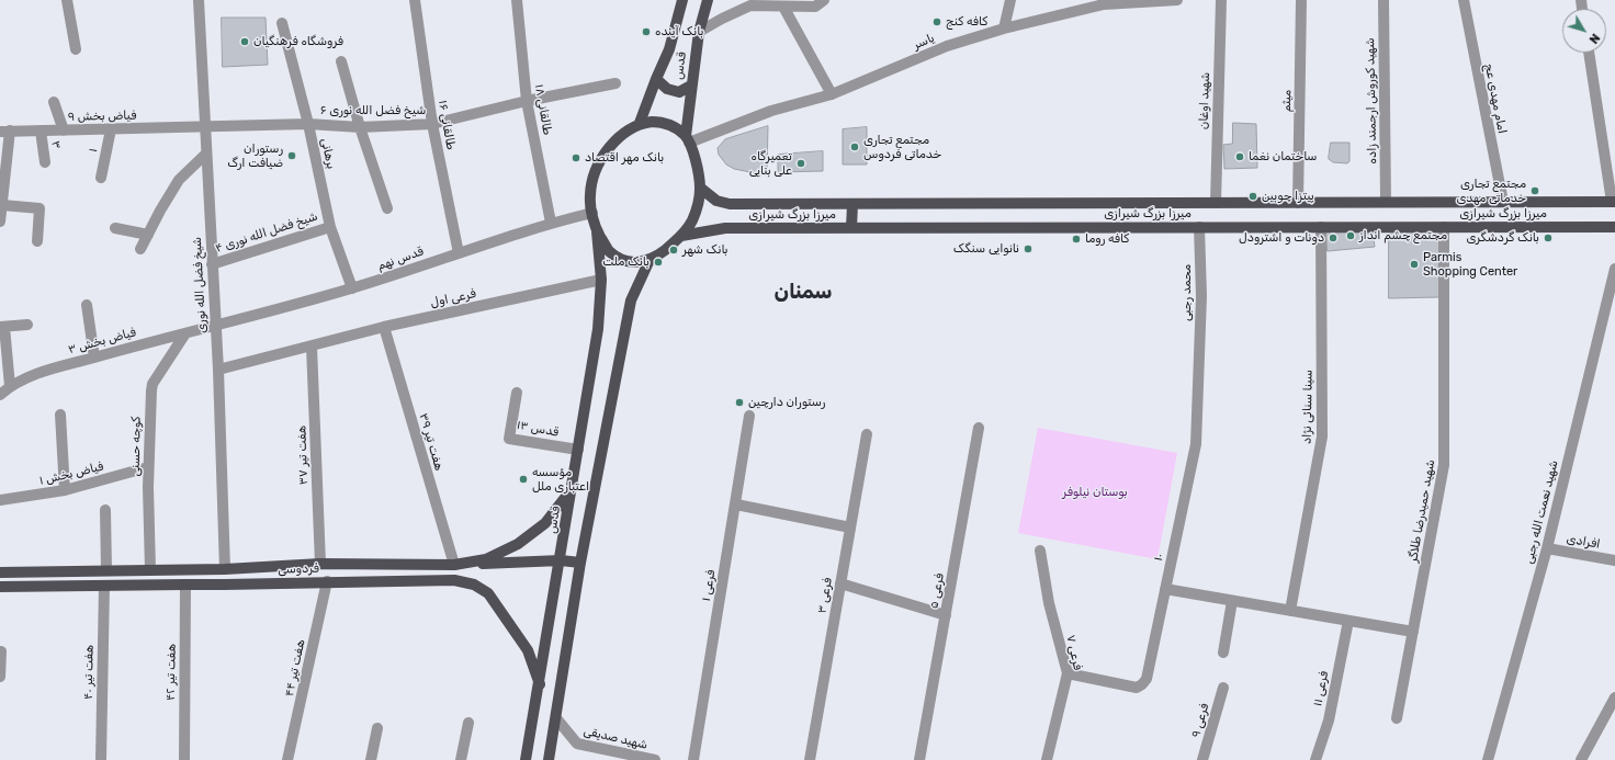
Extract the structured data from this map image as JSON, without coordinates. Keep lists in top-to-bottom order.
{
  "streets": {
    "main road": ["قدس", "میرزا بزرگ شیرازی", "فردوسی"],
    "street": [
      "یاسر",
      "امام مهدی عج",
      "شهید اوغان",
      "میثم",
      "شهید کوروش ارجمند زاده",
      "طالقانی ۱۸",
      "شیخ فضل الله نوری ۶",
      "فیاض بخش ۹",
      "طالقانی ۱۶",
      "۳",
      "۱",
      "برهانی",
      "شیخ فضل الله نوری ۴",
      "قدس نهم",
      "شیخ فضل الله نوری",
      "محمد رجبی",
      "فرعی اول",
      "فیاض بخش ۳",
      "سینا سنائی نژاد",
      "قدس ۱۳",
      "هفت تیر ۳۹",
      "کوچه حسنی",
      "هفت تیر ۳۷",
      "فیاض بخش ۱",
      "شهید حمیدرضا طلاگر",
      "شهید نعمت الله رجبی",
      "افرادی",
      "۱۰",
      "فرعی ۱",
      "فرعی ۵",
      "فرعی ۳",
      "فرعی ۷",
      "هفت تیر ۴۴",
      "هفت تیر ۴۰",
      "هفت تیر ۴۲",
      "فرعی ۱۱",
      "فرعی ۹",
      "شهید صدیقی"
    ]
  },
  "crossings": [
    ["یاسر", "قدس"],
    ["یاسر", "میرزا بزرگ شیرازی"],
    ["یاسر", "قدس نهم"],
    ["قدس", "میرزا بزرگ شیرازی"],
    ["قدس", "قدس نهم"],
    ["قدس", "فرعی اول"],
    ["قدس", "قدس ۱۳"],
    ["قدس", "فردوسی"],
    ["امام مهدی عج", "میرزا بزرگ شیرازی"],
    ["شهید اوغان", "میرزا بزرگ شیرازی"],
    ["میثم", "میرزا بزرگ شیرازی"],
    ["شهید کوروش ارجمند زاده", "میرزا بزرگ شیرازی"],
    ["طالقانی ۱۸", "شیخ فضل الله نوری ۶"],
    ["طالقانی ۱۸", "قدس نهم"],
    ["شیخ فضل الله نوری ۶", "فیاض بخش ۹"],
    ["شیخ فضل الله نوری ۶", "طالقانی ۱۶"],
    ["شیخ فضل الله نوری ۶", "برهانی"],
    ["شیخ فضل الله نوری ۶", "شیخ فضل الله نوری"],
    ["فیاض بخش ۹", "۳"],
    ["فیاض بخش ۹", "۱"],
    ["فیاض بخش ۹", "شیخ فضل الله نوری"],
    ["طالقانی ۱۶", "قدس نهم"],
    ["برهانی", "شیخ فضل الله نوری ۴"],
    ["برهانی", "قدس نهم"],
    ["میرزا بزرگ شیرازی", "قدس نهم"],
    ["میرزا بزرگ شیرازی", "محمد رجبی"],
    ["میرزا بزرگ شیرازی", "سینا سنائی نژاد"],
    ["میرزا بزرگ شیرازی", "شهید حمیدرضا طلاگر"],
    ["شیخ فضل الله نوری ۴", "شیخ فضل الله نوری"],
    ["قدس نهم", "شیخ فضل الله نوری"],
    ["قدس نهم", "فیاض بخش ۳"],
    ["شیخ فضل الله نوری", "فرعی اول"],
    ["شیخ فضل الله نوری", "فیاض بخش ۳"],
    ["شیخ فضل الله نوری", "فردوسی"],
    ["محمد رجبی", "۱۰"],
    ["فرعی اول", "هفت تیر ۳۹"],
    ["فرعی اول", "هفت تیر ۳۷"],
    ["فیاض بخش ۳", "کوچه حسنی"],
    ["هفت تیر ۳۹", "فردوسی"],
    ["کوچه حسنی", "فیاض بخش ۱"],
    ["کوچه حسنی", "فردوسی"],
    ["هفت تیر ۳۷", "فردوسی"],
    ["شهید نعمت الله رجبی", "افرادی"],
    ["۱۰", "فرعی ۷"],
    ["فردوسی", "هفت تیر ۴۴"],
    ["فردوسی", "هفت تیر ۴۰"],
    ["فردوسی", "هفت تیر ۴۲"]
  ],
  "districts": ["سمنان"],
  "parks": ["بوستان نیلوفر"],
  "places": [
    "کافه کنج",
    "بانک آینده",
    "فروشگاه فرهنگیان",
    "مجتمع تجاری خدماتی فردوس",
    "رستوران ضیافت ارگ",
    "ساختمان نغما",
    "بانک مهر اقتصاد",
    "تعمیرگاه علی بنایی",
    "مجتمع تجاری خدماتی مهدی",
    "پیتزا چوبین",
    "مجتمع چشم انداز",
    "دونات و اشترودل",
    "بانک گردشگری",
    "کافه روما",
    "نانوایی سنگک",
    "بانک شهر",
    "بانک ملت",
    "Parmis Shopping Center",
    "رستوران دارچین",
    "مؤسسه اعتباری ملل"
  ],
  "north": "bottom right"
}
